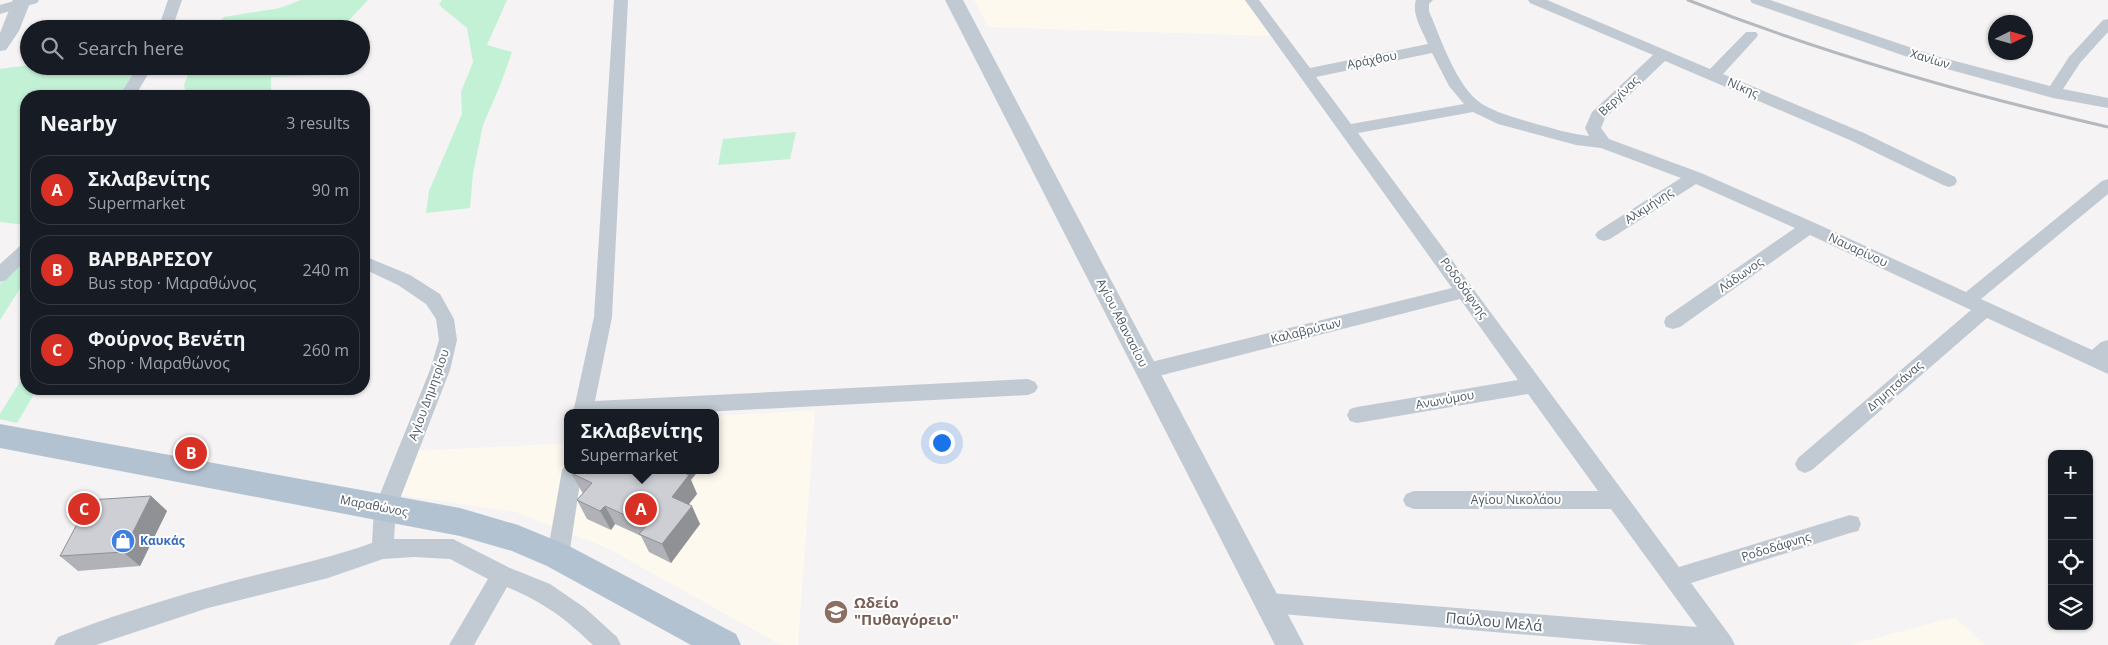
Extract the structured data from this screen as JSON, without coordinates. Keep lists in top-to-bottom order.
{
  "streets": {
    "main road": ["Μαραθώνος"],
    "street": [
      "Χανίων",
      "Αράχθου",
      "Νίκης",
      "Βεργίνας",
      "Αλκμήνης",
      "Ναυαρίνου",
      "Λάδωνος",
      "Ροδοδάφνης",
      "Αγίου Αθανασίου",
      "Καλαβρύτων",
      "Δημητσάνας",
      "Αγίου Δημητρίου",
      "Ανωνύμου",
      "Αγίου Νικολάου",
      "Παύλου Μελά"
    ]
  },
  "crossings": [
    ["Αράχθου", "Ροδοδάφνης"],
    ["Νίκης", "Βεργίνας"],
    ["Βεργίνας", "Ναυαρίνου"],
    ["Αλκμήνης", "Ναυαρίνου"],
    ["Ναυαρίνου", "Λάδωνος"],
    ["Ναυαρίνου", "Δημητσάνας"],
    ["Ροδοδάφνης", "Καλαβρύτων"],
    ["Ροδοδάφνης", "Ανωνύμου"],
    ["Ροδοδάφνης", "Αγίου Νικολάου"],
    ["Ροδοδάφνης", "Παύλου Μελά"],
    ["Αγίου Αθανασίου", "Καλαβρύτων"],
    ["Αγίου Αθανασίου", "Παύλου Μελά"],
    ["Αγίου Δημητρίου", "Μαραθώνος"]
  ],
  "places": {
    "shop": ["Καυκάς"],
    "school or university": ["Ωδείο \"Πυθαγόρειο\""]
  },
  "north": "right",
  "page": {
    "search": "Search here",
    "heading": ["Nearby", "3 results"],
    "list": [
      {
        "mark": "A",
        "name": "Σκλαβενίτης",
        "note": "Supermarket",
        "value": "90 m"
      },
      {
        "mark": "B",
        "name": "ΒΑΡΒΑΡΕΣΟΥ",
        "note": "Bus stop · Μαραθώνος",
        "value": "240 m"
      },
      {
        "mark": "C",
        "name": "Φούρνος Βενέτη",
        "note": "Shop · Μαραθώνος",
        "value": "260 m"
      }
    ],
    "popup": ["Σκλαβενίτης", "Supermarket"],
    "pins": ["B", "A", "C"],
    "map_buttons": ["+", "−"]
  }
}
